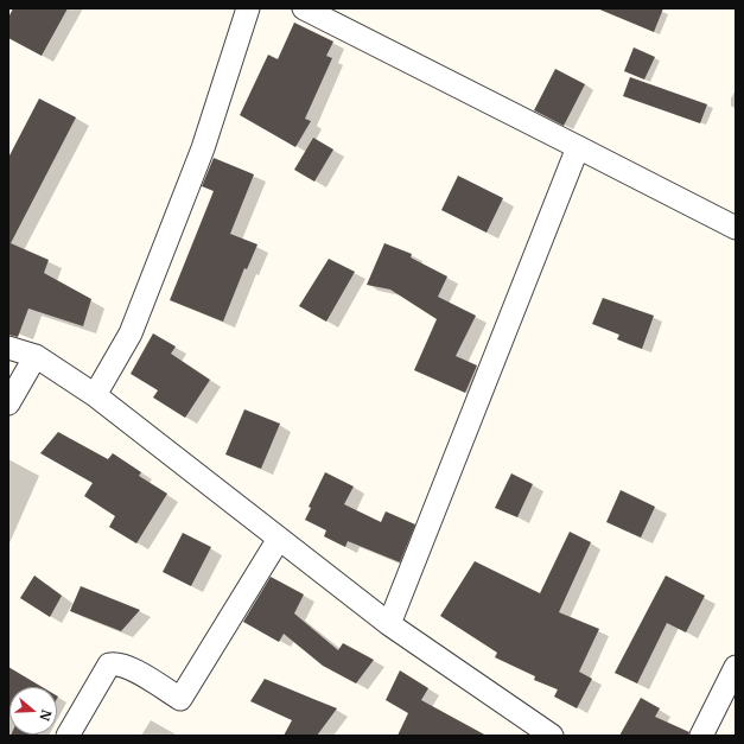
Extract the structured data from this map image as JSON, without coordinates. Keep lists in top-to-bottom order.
{
  "north": "right"
}
